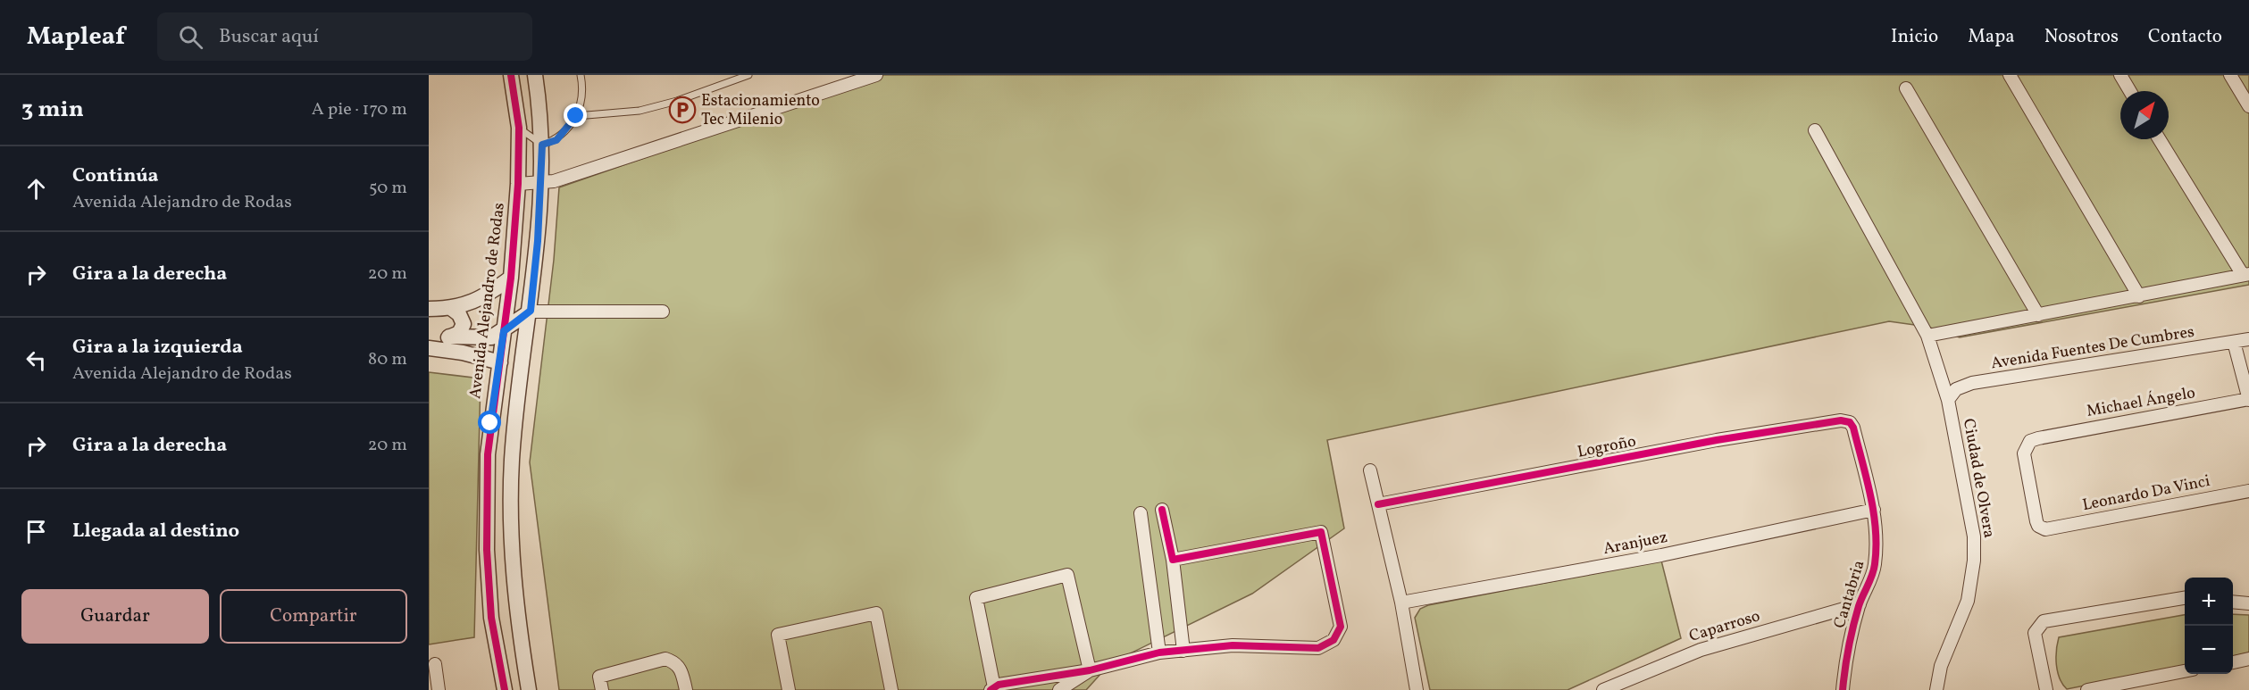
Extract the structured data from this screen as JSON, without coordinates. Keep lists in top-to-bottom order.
{
  "streets": {
    "street": [
      "Avenida Alejandro de Rodas",
      "Avenida Fuentes De Cumbres",
      "Michael Ángelo",
      "Logroño",
      "Ciudad de Olvera",
      "Leonardo Da Vinci",
      "Aranjuez",
      "Cantabria",
      "Caparroso"
    ]
  },
  "crossings": [
    ["Avenida Fuentes De Cumbres", "Ciudad de Olvera"],
    ["Michael Ángelo", "Leonardo Da Vinci"],
    ["Logroño", "Cantabria"],
    ["Aranjuez", "Cantabria"],
    ["Cantabria", "Caparroso"]
  ],
  "places": {
    "parking": ["Estacionamiento Tec Milenio"]
  },
  "north": "top right",
  "page": {
    "header": "Mapleaf",
    "search": "Buscar aquí",
    "nav": [
      "Inicio",
      "Mapa",
      "Nosotros",
      "Contacto"
    ],
    "heading": ["3 min", "A pie · 170 m"],
    "list": [
      ["Continúa", "Avenida Alejandro de Rodas", "50 m"],
      ["Gira a la derecha", "20 m"],
      ["Gira a la izquierda", "Avenida Alejandro de Rodas", "80 m"],
      ["Gira a la derecha", "20 m"],
      "Llegada al destino"
    ],
    "buttons": ["Guardar", "Compartir"],
    "map_buttons": ["+", "−"]
  }
}
